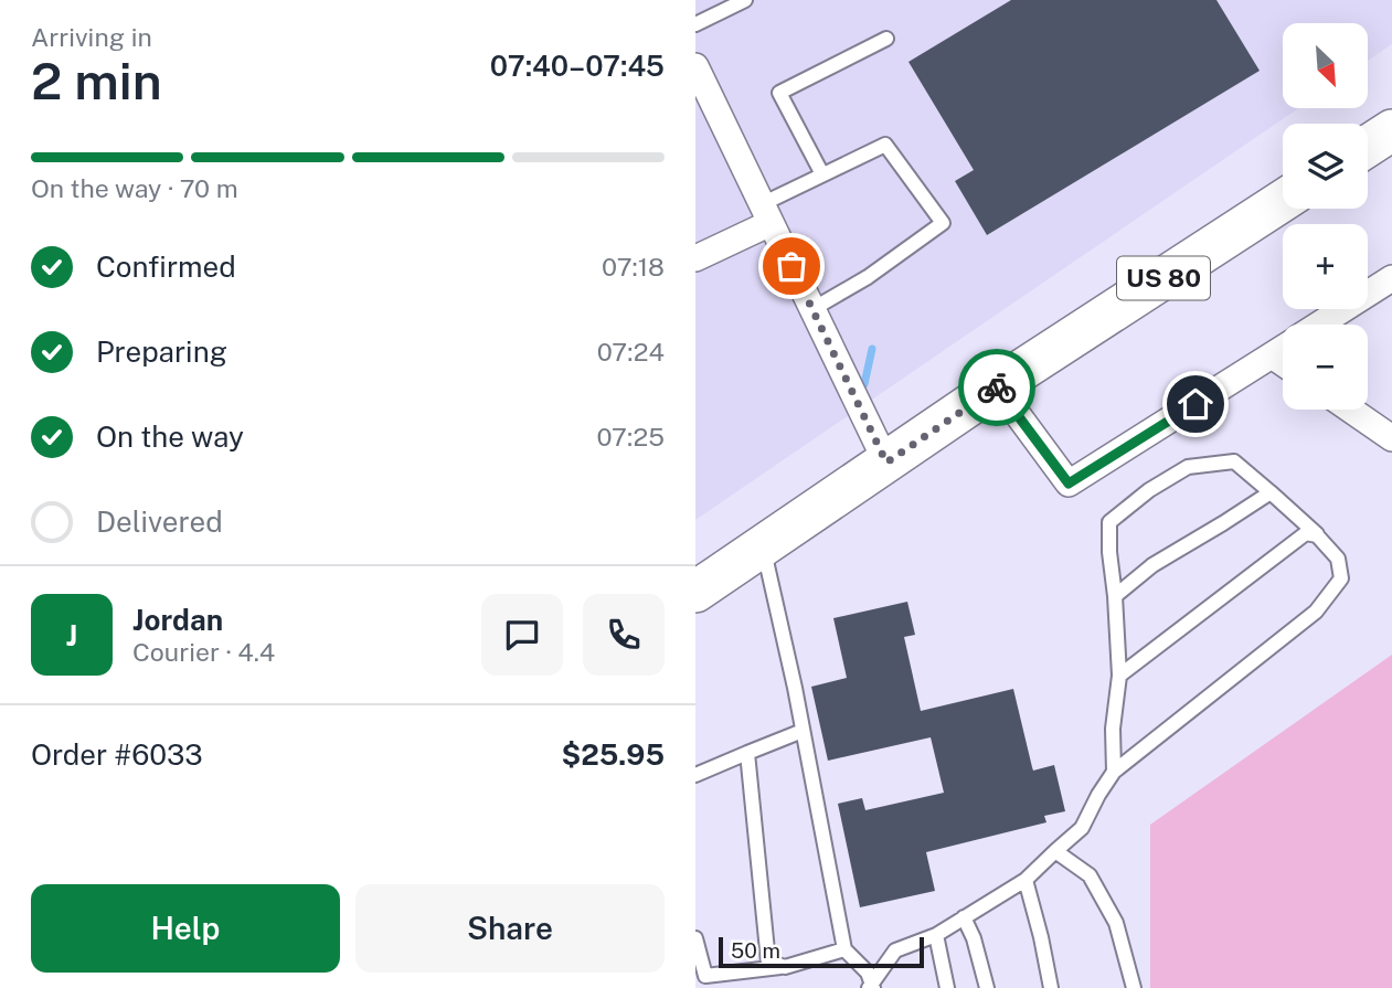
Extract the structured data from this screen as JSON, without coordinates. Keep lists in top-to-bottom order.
{
  "streets": {
    "main road": ["US 80"]
  },
  "scale_bar": "50 m",
  "north": "bottom right",
  "page": {
    "heading": ["2 min", "Arriving in", "07:40–07:45"],
    "panel": [
      "Jordan",
      "Courier · 4.4",
      "Order #6033",
      "$25.95"
    ],
    "map_buttons": ["+", "−"],
    "bar": "On the way · 70 m",
    "list": [
      ["Confirmed", "07:18"],
      ["Preparing", "07:24"],
      ["On the way", "07:25"],
      "Delivered"
    ],
    "round": "J",
    "buttons": ["Help", "Share"],
    "scale": "50 m"
  }
}
